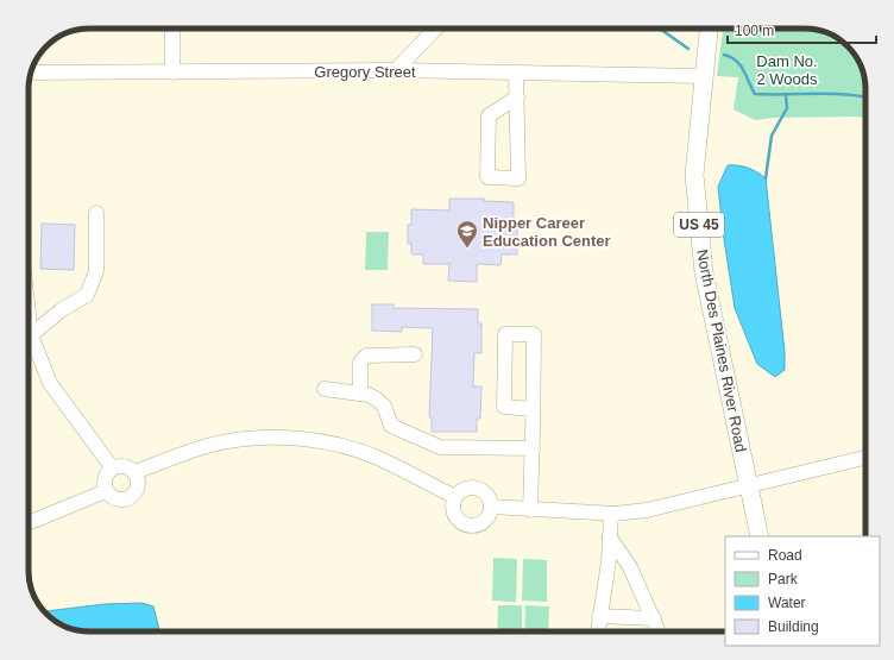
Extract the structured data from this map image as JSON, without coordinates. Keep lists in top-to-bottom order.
{
  "streets": {
    "main road": ["US 45", "North Des Plaines River Road"],
    "street": ["Gregory Street"]
  },
  "crossings": [
    ["Gregory Street", "North Des Plaines River Road"]
  ],
  "parks": ["Dam No. 2 Woods"],
  "places": {
    "school or university": ["Nipper Career Education Center"]
  },
  "legend": [
    "Road",
    "Park",
    "Water",
    "Building"
  ],
  "scale_bar": "100 m"
}
